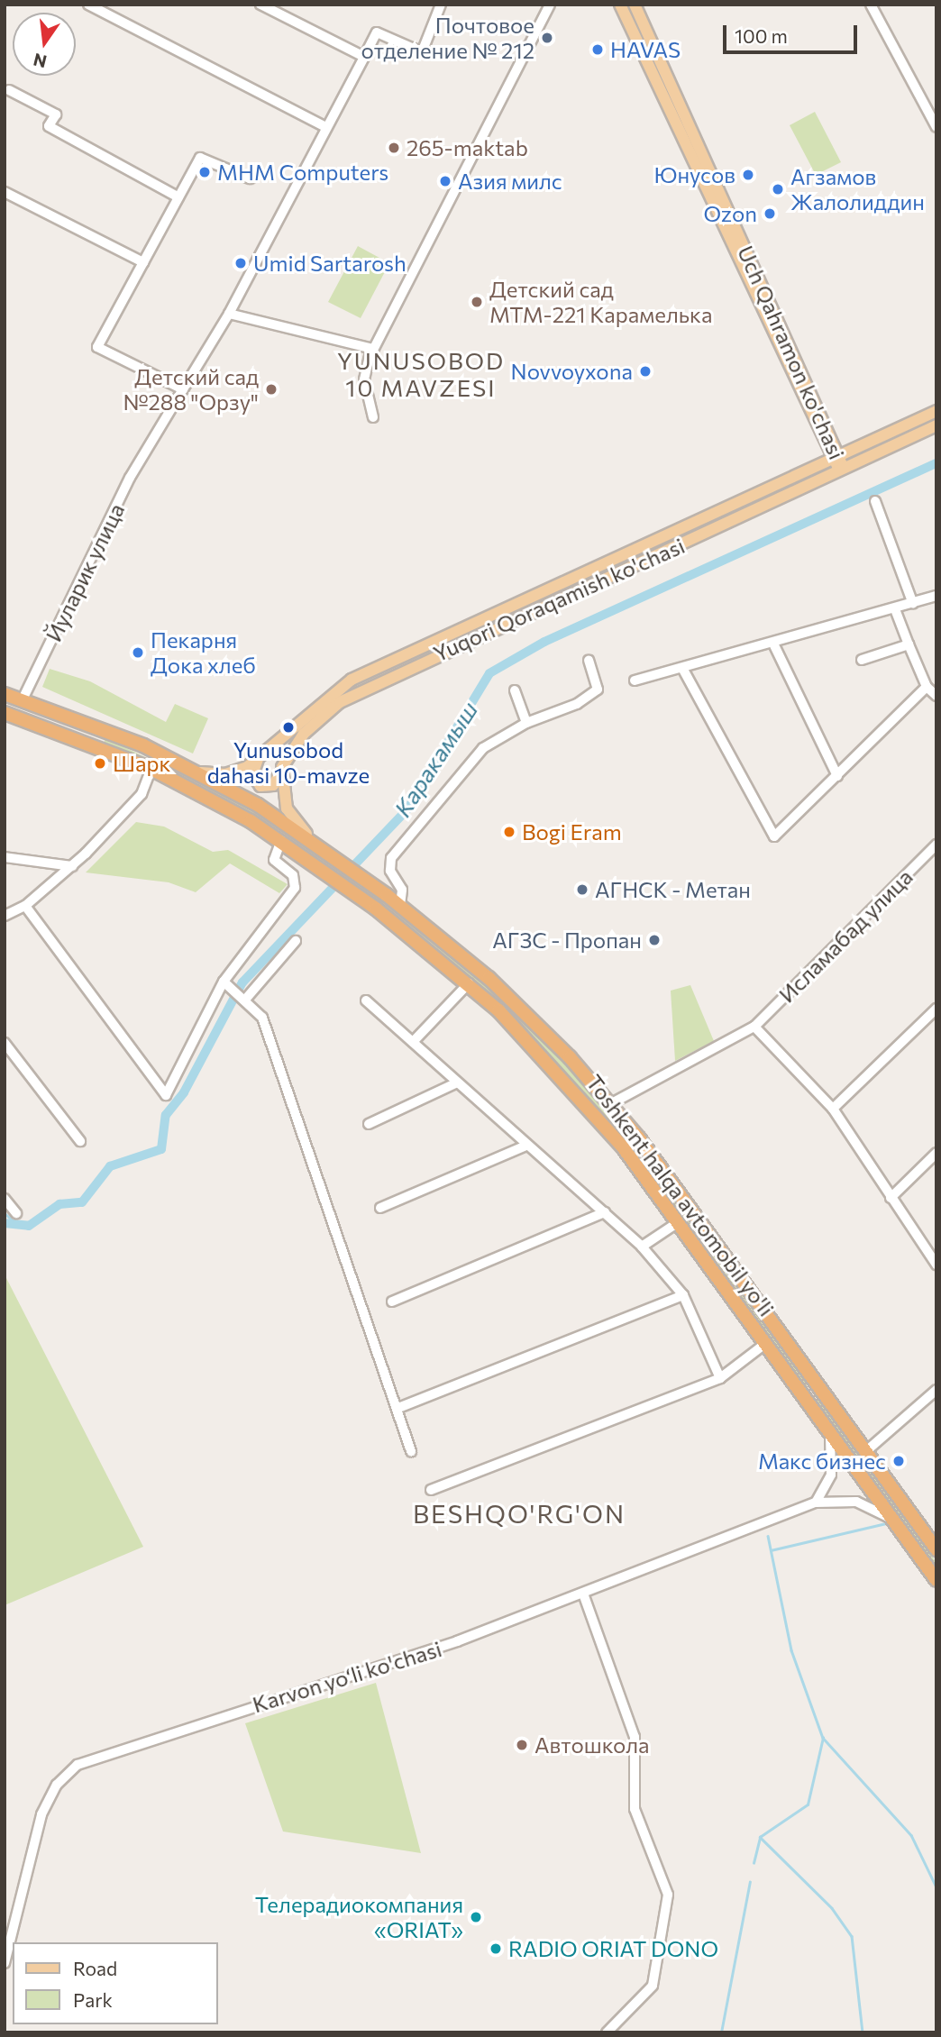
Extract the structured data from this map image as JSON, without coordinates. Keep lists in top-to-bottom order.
{
  "streets": {
    "highway": ["Toshkent halqa avtomobil yo'li"],
    "main road": ["Uch Qahramon ko'chasi", "Yuqori Qoraqamish ko'chasi"],
    "street": ["Йуларик улица", "Исламабад улица", "Karvon yo‘li ko'chasi"]
  },
  "crossings": [
    ["Uch Qahramon ko'chasi", "Yuqori Qoraqamish ko'chasi"],
    ["Йуларик улица", "Toshkent halqa avtomobil yo'li"],
    ["Yuqori Qoraqamish ko'chasi", "Toshkent halqa avtomobil yo'li"],
    ["Исламабад улица", "Toshkent halqa avtomobil yo'li"]
  ],
  "districts": ["YUNUSOBOD 10 MAVZESI", "BESHQO'RG'ON"],
  "water": ["Каракамыш"],
  "places": [
    "Почтовое отделение № 212",
    "HAVAS",
    "265-maktab",
    "MHM Computers",
    "Юнусов",
    "Азия милс",
    "Агзамов Жалолиддин",
    "Ozon",
    "Umid Sartarosh",
    "Детский сад МТМ-221 Карамелька",
    "Novvoyxona",
    "Детский сад №288 \"Орзу\"",
    "Пекарня Дока хлеб",
    "Yunusobod dahasi 10-mavze",
    "Шарк",
    "Bogi Eram",
    "АГНСК - Метан",
    "АГЗС - Пропан",
    "Макс бизнес",
    "Автошкола",
    "Телерадиокомпания «ORIAT»",
    "RADIO ORIAT DONO"
  ],
  "legend": ["Road", "Park"],
  "scale_bar": "100 m",
  "north": "bottom"
}
